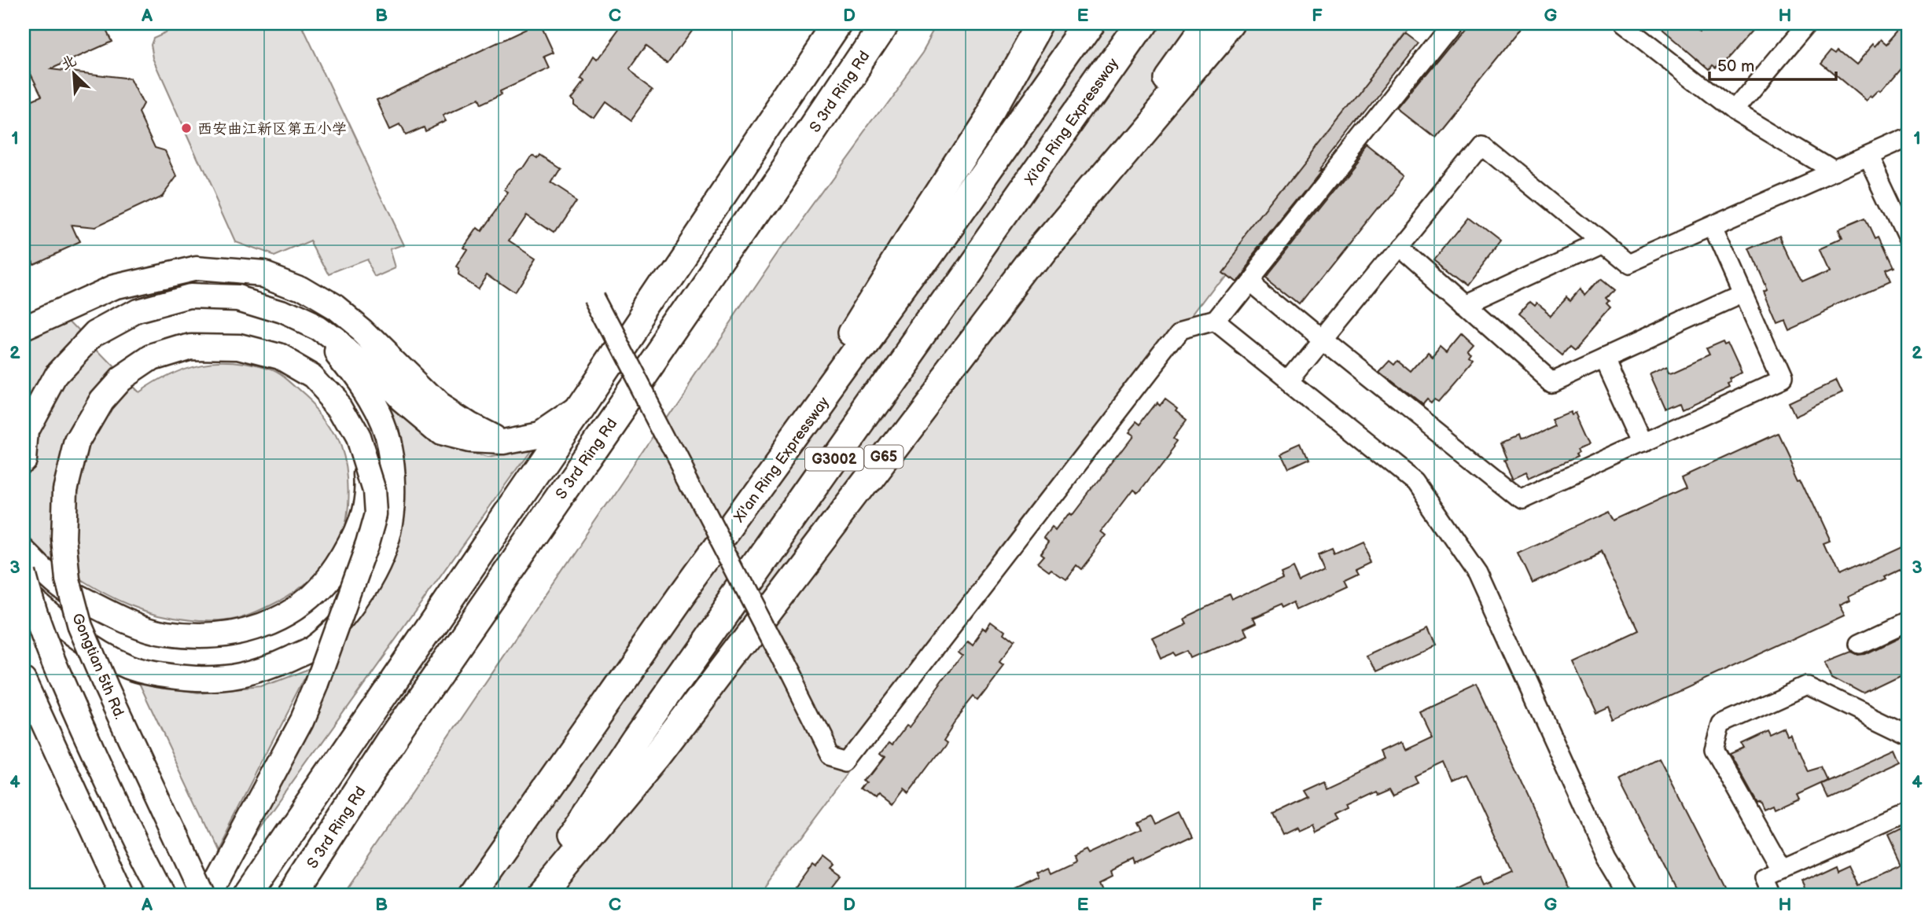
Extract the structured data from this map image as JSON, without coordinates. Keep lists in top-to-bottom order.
{
  "streets": {
    "highway": [
      "S 3rd Ring Rd",
      "Xi'an Ring Expressway",
      "G65",
      "G3002"
    ],
    "main road": ["Gongtian 5th Rd."]
  },
  "places": ["西安曲江新区第五小学"],
  "scale_bar": "50 m",
  "north": "top left",
  "grid": {
    "columns": [
      "A",
      "B",
      "C",
      "D",
      "E",
      "F",
      "G",
      "H"
    ],
    "rows": [
      "1",
      "2",
      "3",
      "4"
    ]
  }
}
